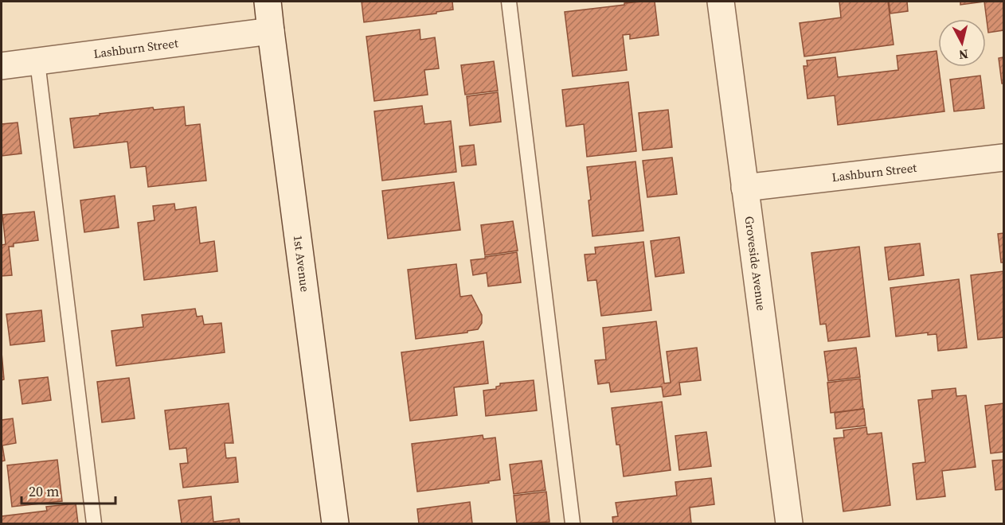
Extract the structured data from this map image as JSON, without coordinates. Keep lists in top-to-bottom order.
{
  "streets": {
    "street": ["Lashburn Street", "1st Avenue", "Groveside Avenue"]
  },
  "crossings": [
    ["Lashburn Street", "1st Avenue"],
    ["Lashburn Street", "Groveside Avenue"]
  ],
  "scale_bar": "20 m",
  "north": "bottom"
}
